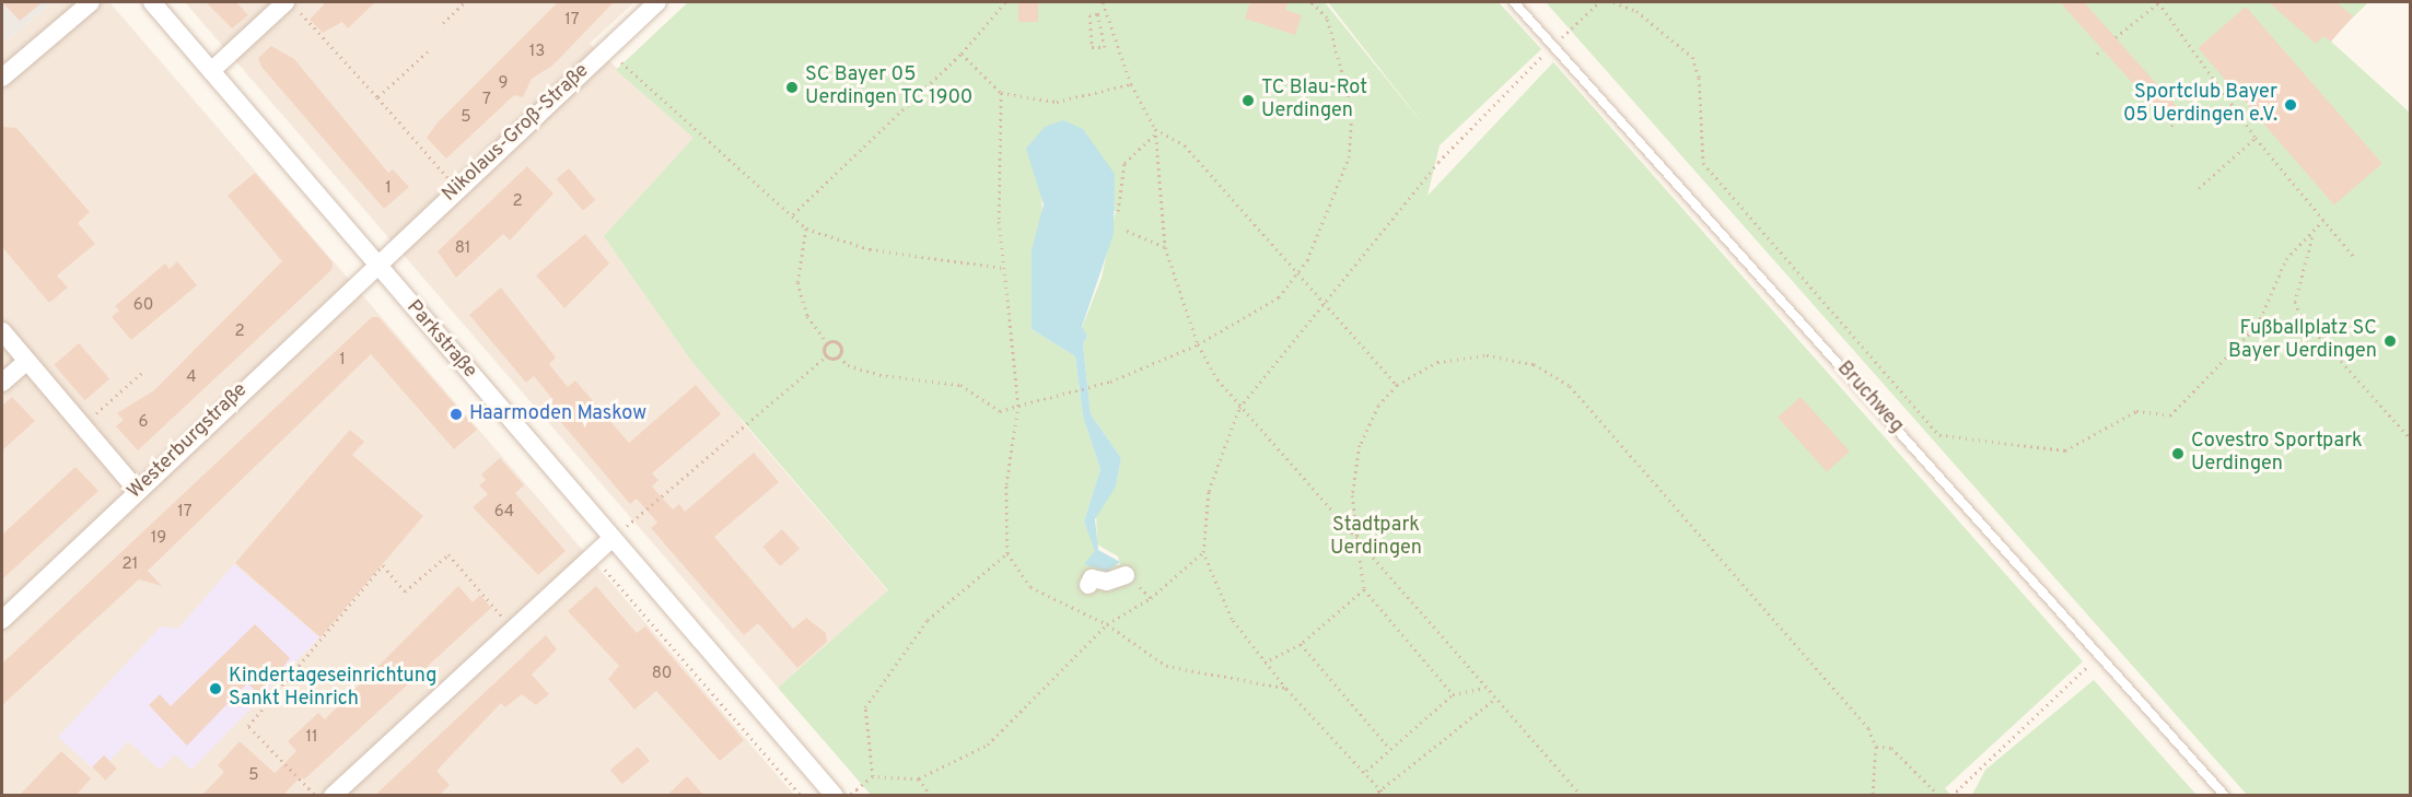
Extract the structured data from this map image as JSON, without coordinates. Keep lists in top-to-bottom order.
{
  "streets": {
    "street": ["Nikolaus-Groß-Straße", "Parkstraße", "Westerburgstraße"],
    "lane": ["Bruchweg"]
  },
  "crossings": [
    ["Nikolaus-Groß-Straße", "Parkstraße"],
    ["Nikolaus-Groß-Straße", "Westerburgstraße"],
    ["Parkstraße", "Westerburgstraße"]
  ],
  "parks": ["Stadtpark Uerdingen"],
  "places": [
    "SC Bayer 05 Uerdingen TC 1900",
    "TC Blau-Rot Uerdingen",
    "Sportclub Bayer 05 Uerdingen e.V.",
    "Fußballplatz SC Bayer Uerdingen",
    "Haarmoden Maskow",
    "Covestro Sportpark Uerdingen",
    "Kindertageseinrichtung Sankt Heinrich"
  ],
  "house_numbers": [
    "17",
    "13",
    "9",
    "7",
    "5",
    "1",
    "2",
    "81",
    "60",
    "2",
    "1",
    "4",
    "6",
    "17",
    "64",
    "19",
    "21",
    "80",
    "11",
    "5"
  ]
}
